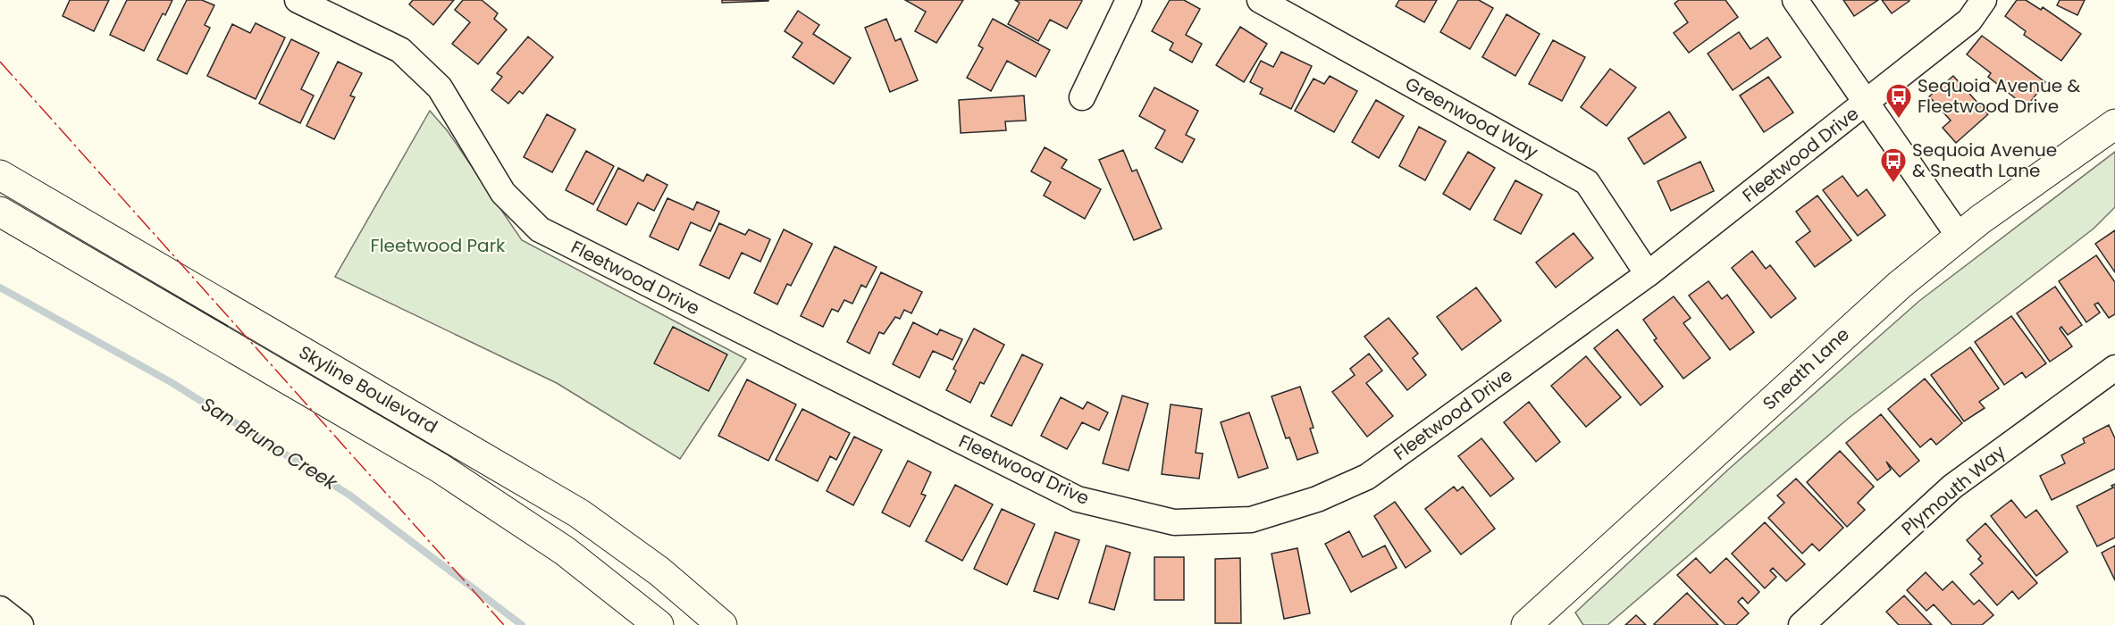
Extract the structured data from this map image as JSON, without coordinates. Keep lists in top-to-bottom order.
{
  "streets": {
    "main road": ["Sneath Lane", "Skyline Boulevard"],
    "street": ["Greenwood Way", "Fleetwood Drive", "Plymouth Way"]
  },
  "crossings": [
    ["Greenwood Way", "Fleetwood Drive"]
  ],
  "water": ["San Bruno Creek"],
  "parks": ["Fleetwood Park"],
  "places": {
    "bus stop": ["Sequoia Avenue & Fleetwood Drive", "Sequoia Avenue & Sneath Lane"]
  }
}
